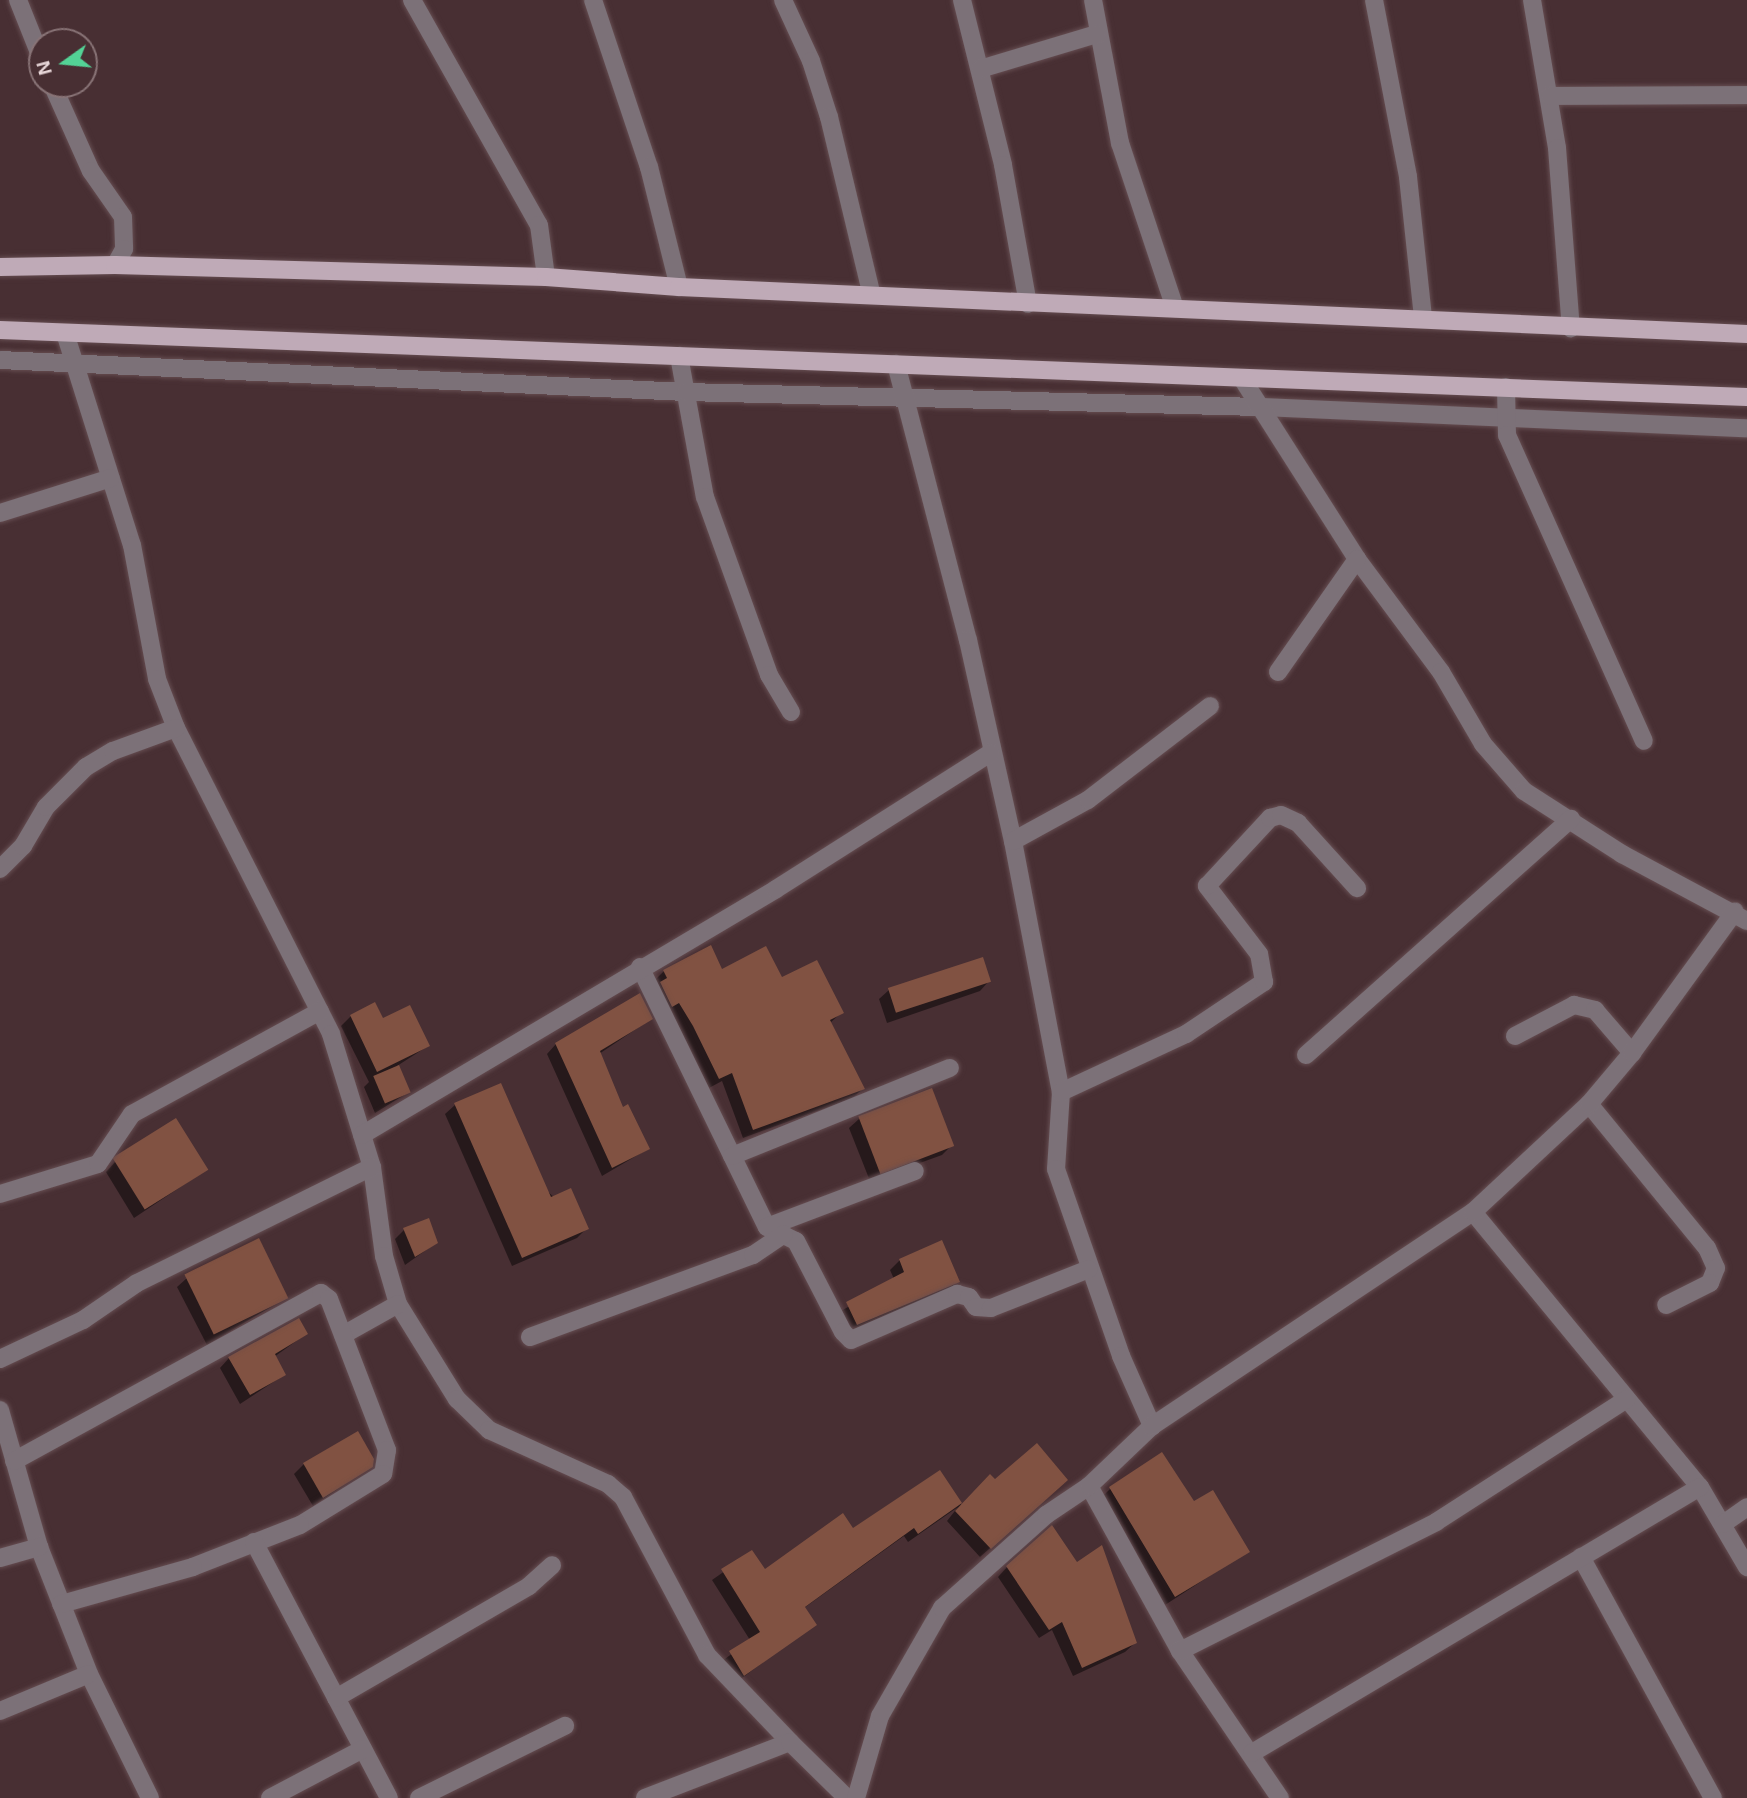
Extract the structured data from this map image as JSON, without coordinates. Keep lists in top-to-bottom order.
{
  "north": "left"
}
